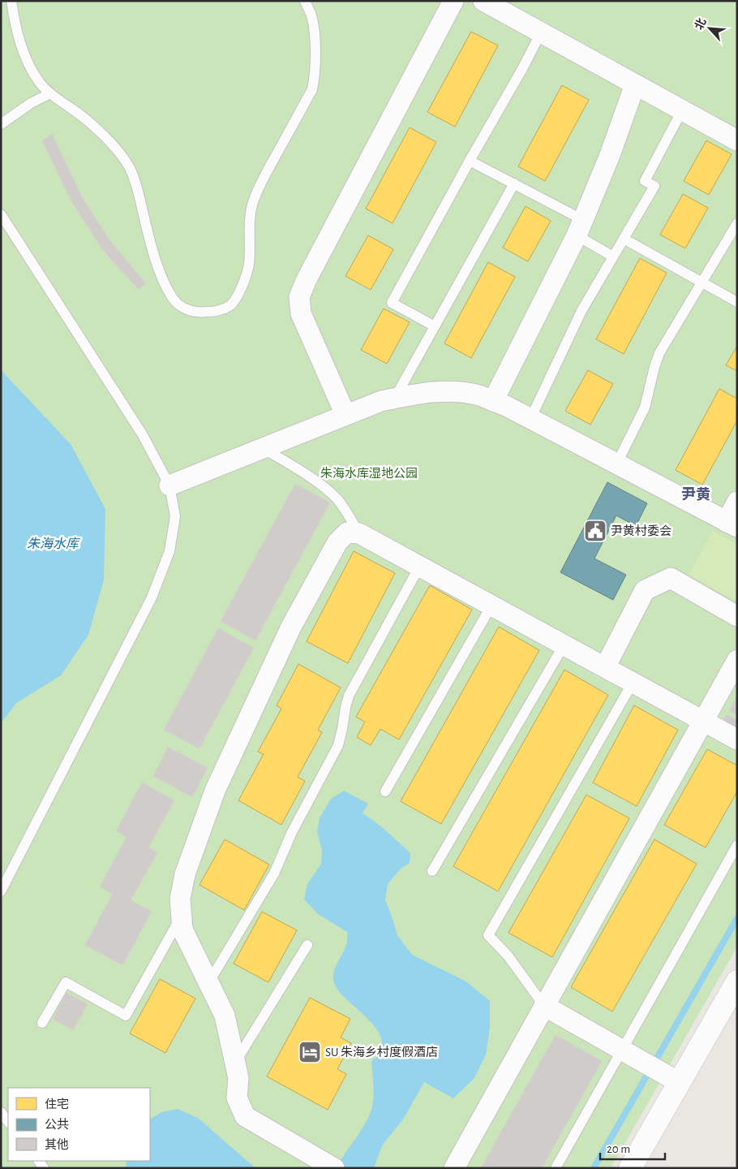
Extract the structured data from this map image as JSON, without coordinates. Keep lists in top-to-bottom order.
{
  "districts": ["尹黄"],
  "water": ["朱海水库"],
  "parks": ["朱海水库湿地公园"],
  "places": {
    "public building": ["尹黄村委会"],
    "hotel": ["SU 朱海乡村度假酒店"]
  },
  "legend": ["住宅", "公共", "其他"],
  "scale_bar": "20 m",
  "north": "top left"
}
